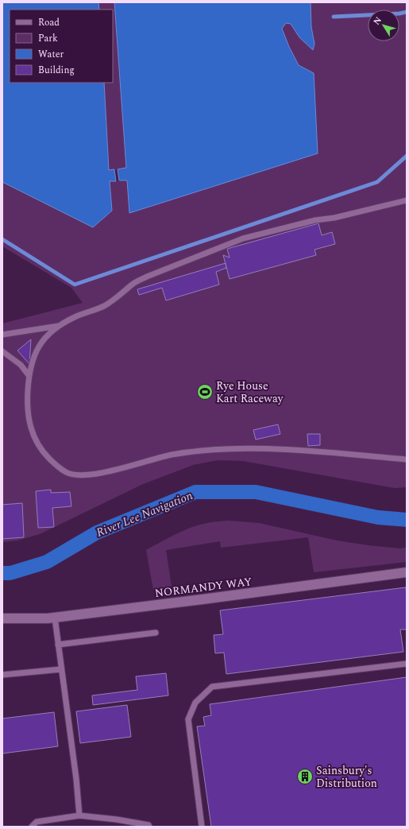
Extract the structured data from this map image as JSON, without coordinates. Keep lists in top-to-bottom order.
{
  "streets": {
    "street": ["NORMANDY WAY"]
  },
  "water": ["River Lee Navigation"],
  "places": {
    "sports": ["Rye House Kart Raceway"],
    "building": ["Sainsbury's Distribution"]
  },
  "legend": [
    "Road",
    "Park",
    "Water",
    "Building"
  ],
  "north": "top left"
}
